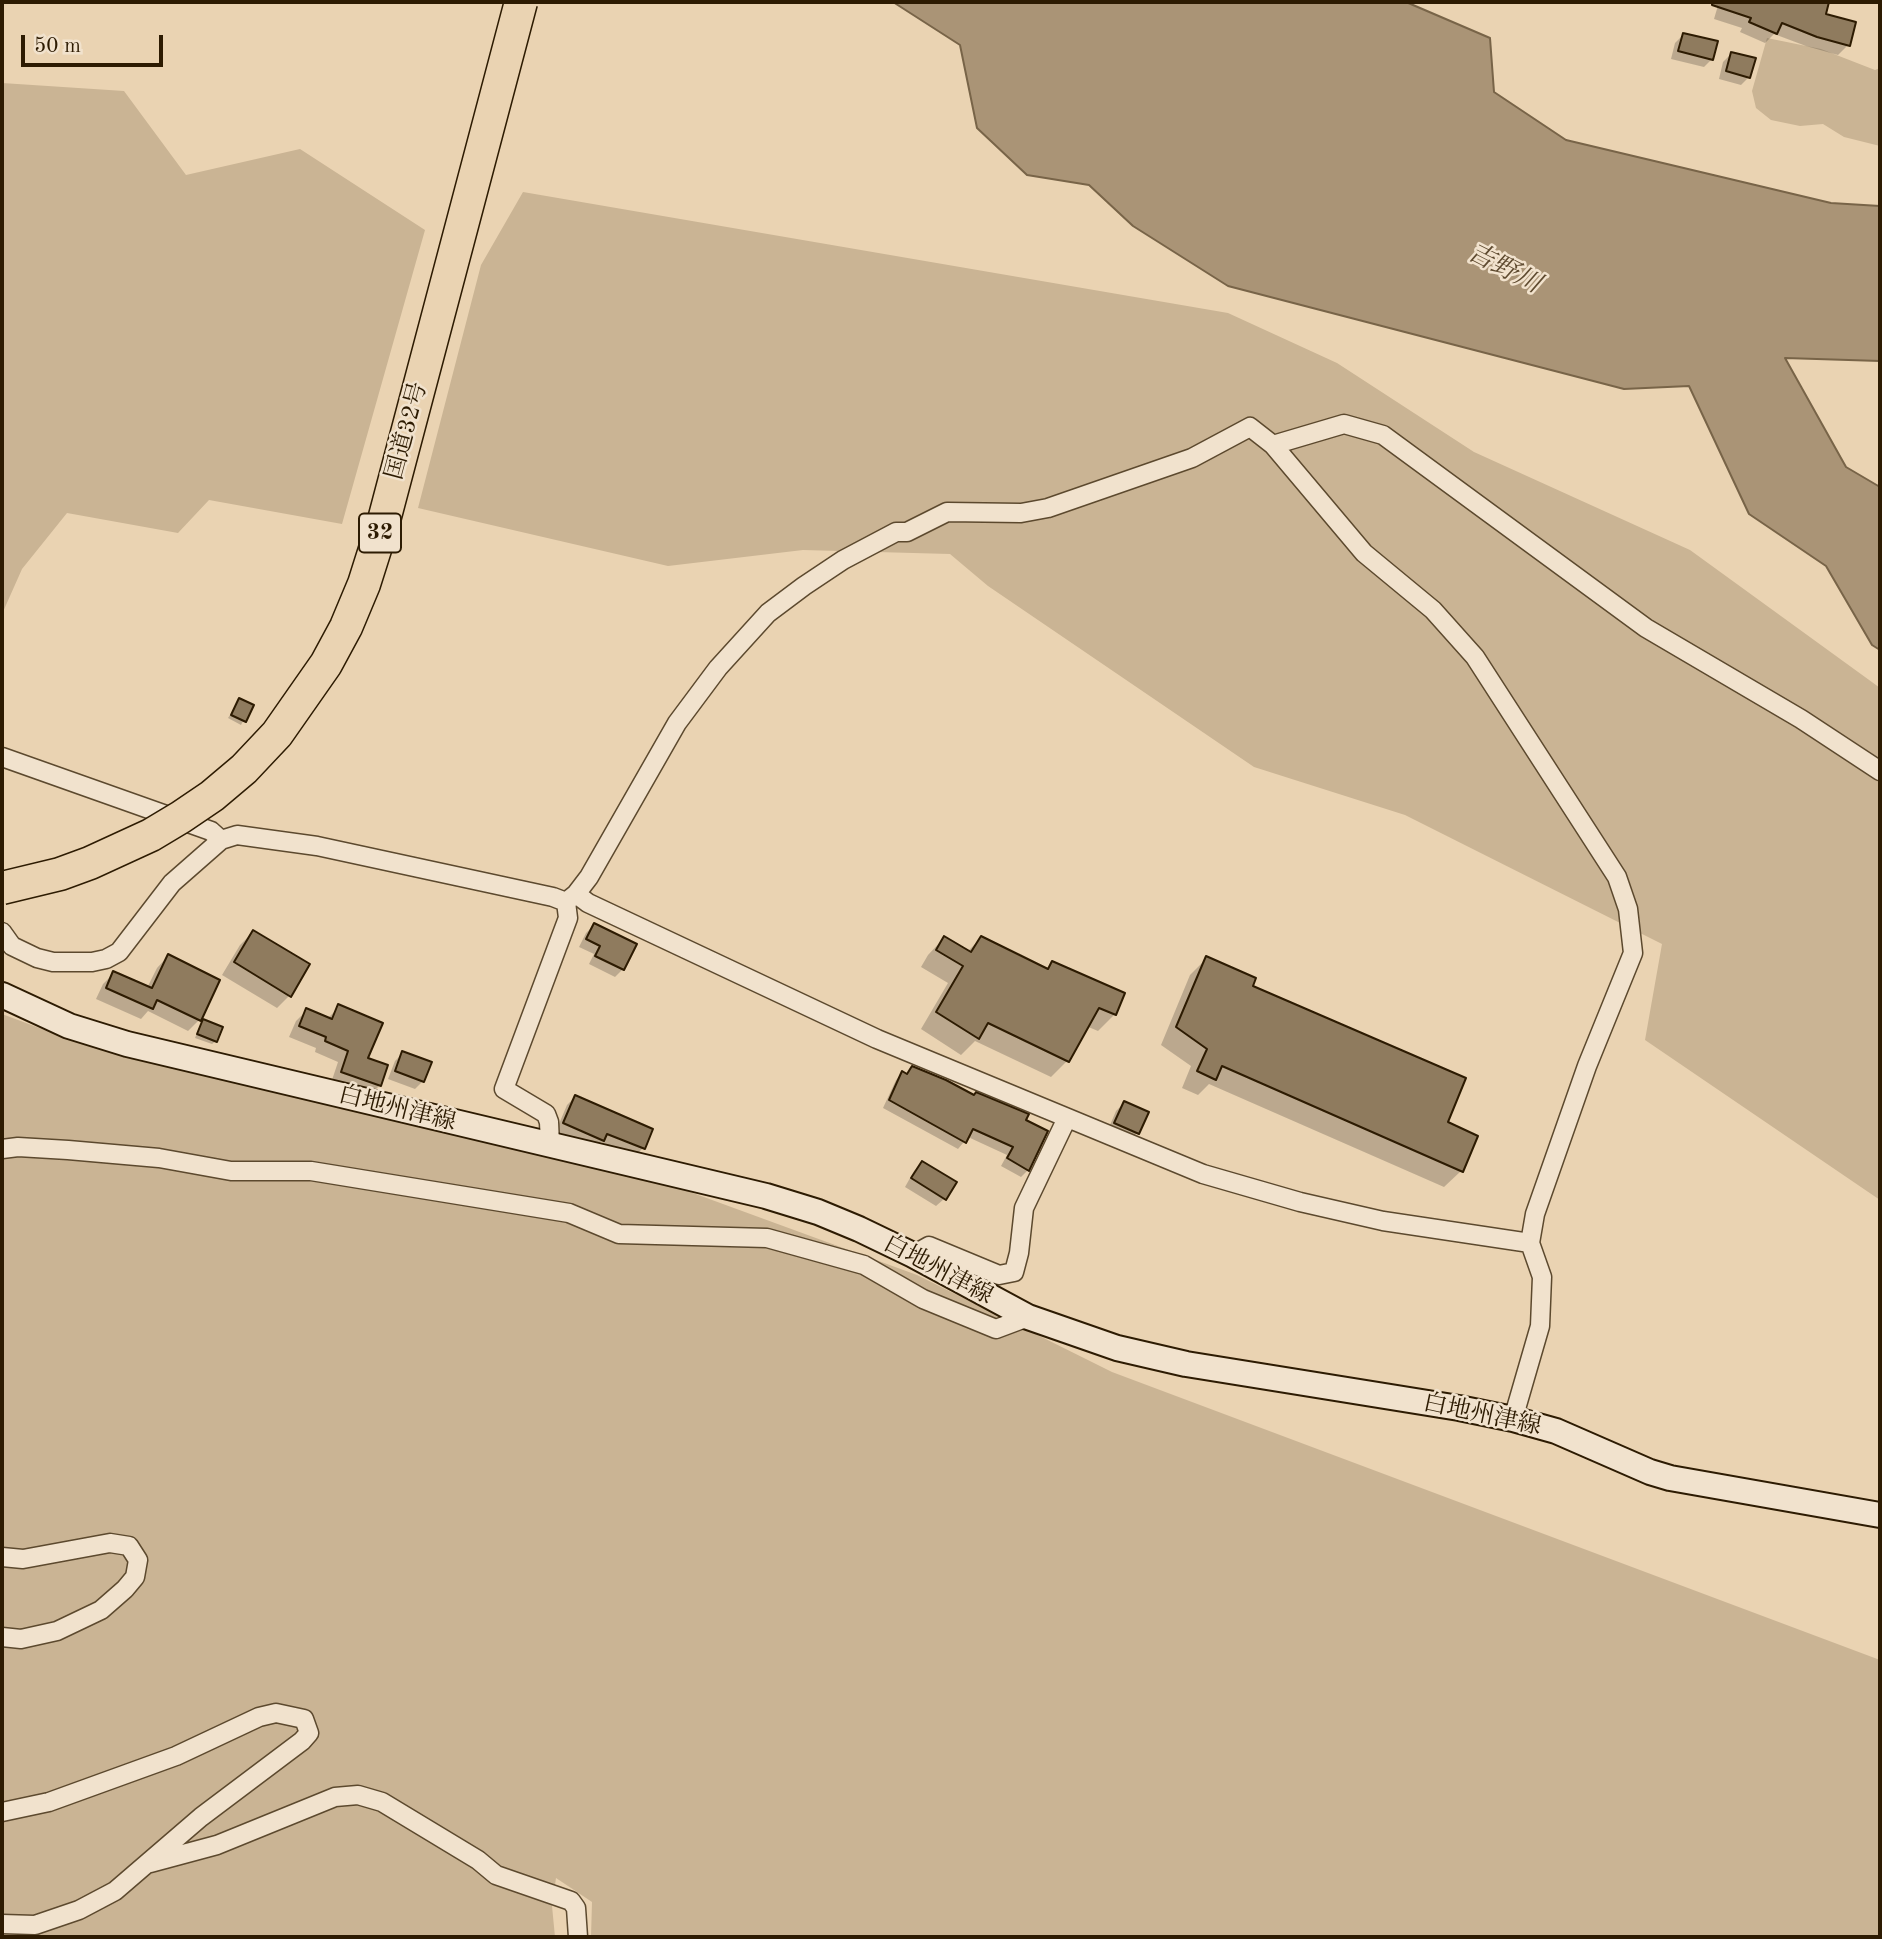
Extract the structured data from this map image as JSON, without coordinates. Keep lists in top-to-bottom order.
{
  "streets": {
    "highway": ["国道32号", "32"],
    "main road": ["白地州津線"]
  },
  "water": ["吉野川"],
  "scale_bar": "50 m"
}
